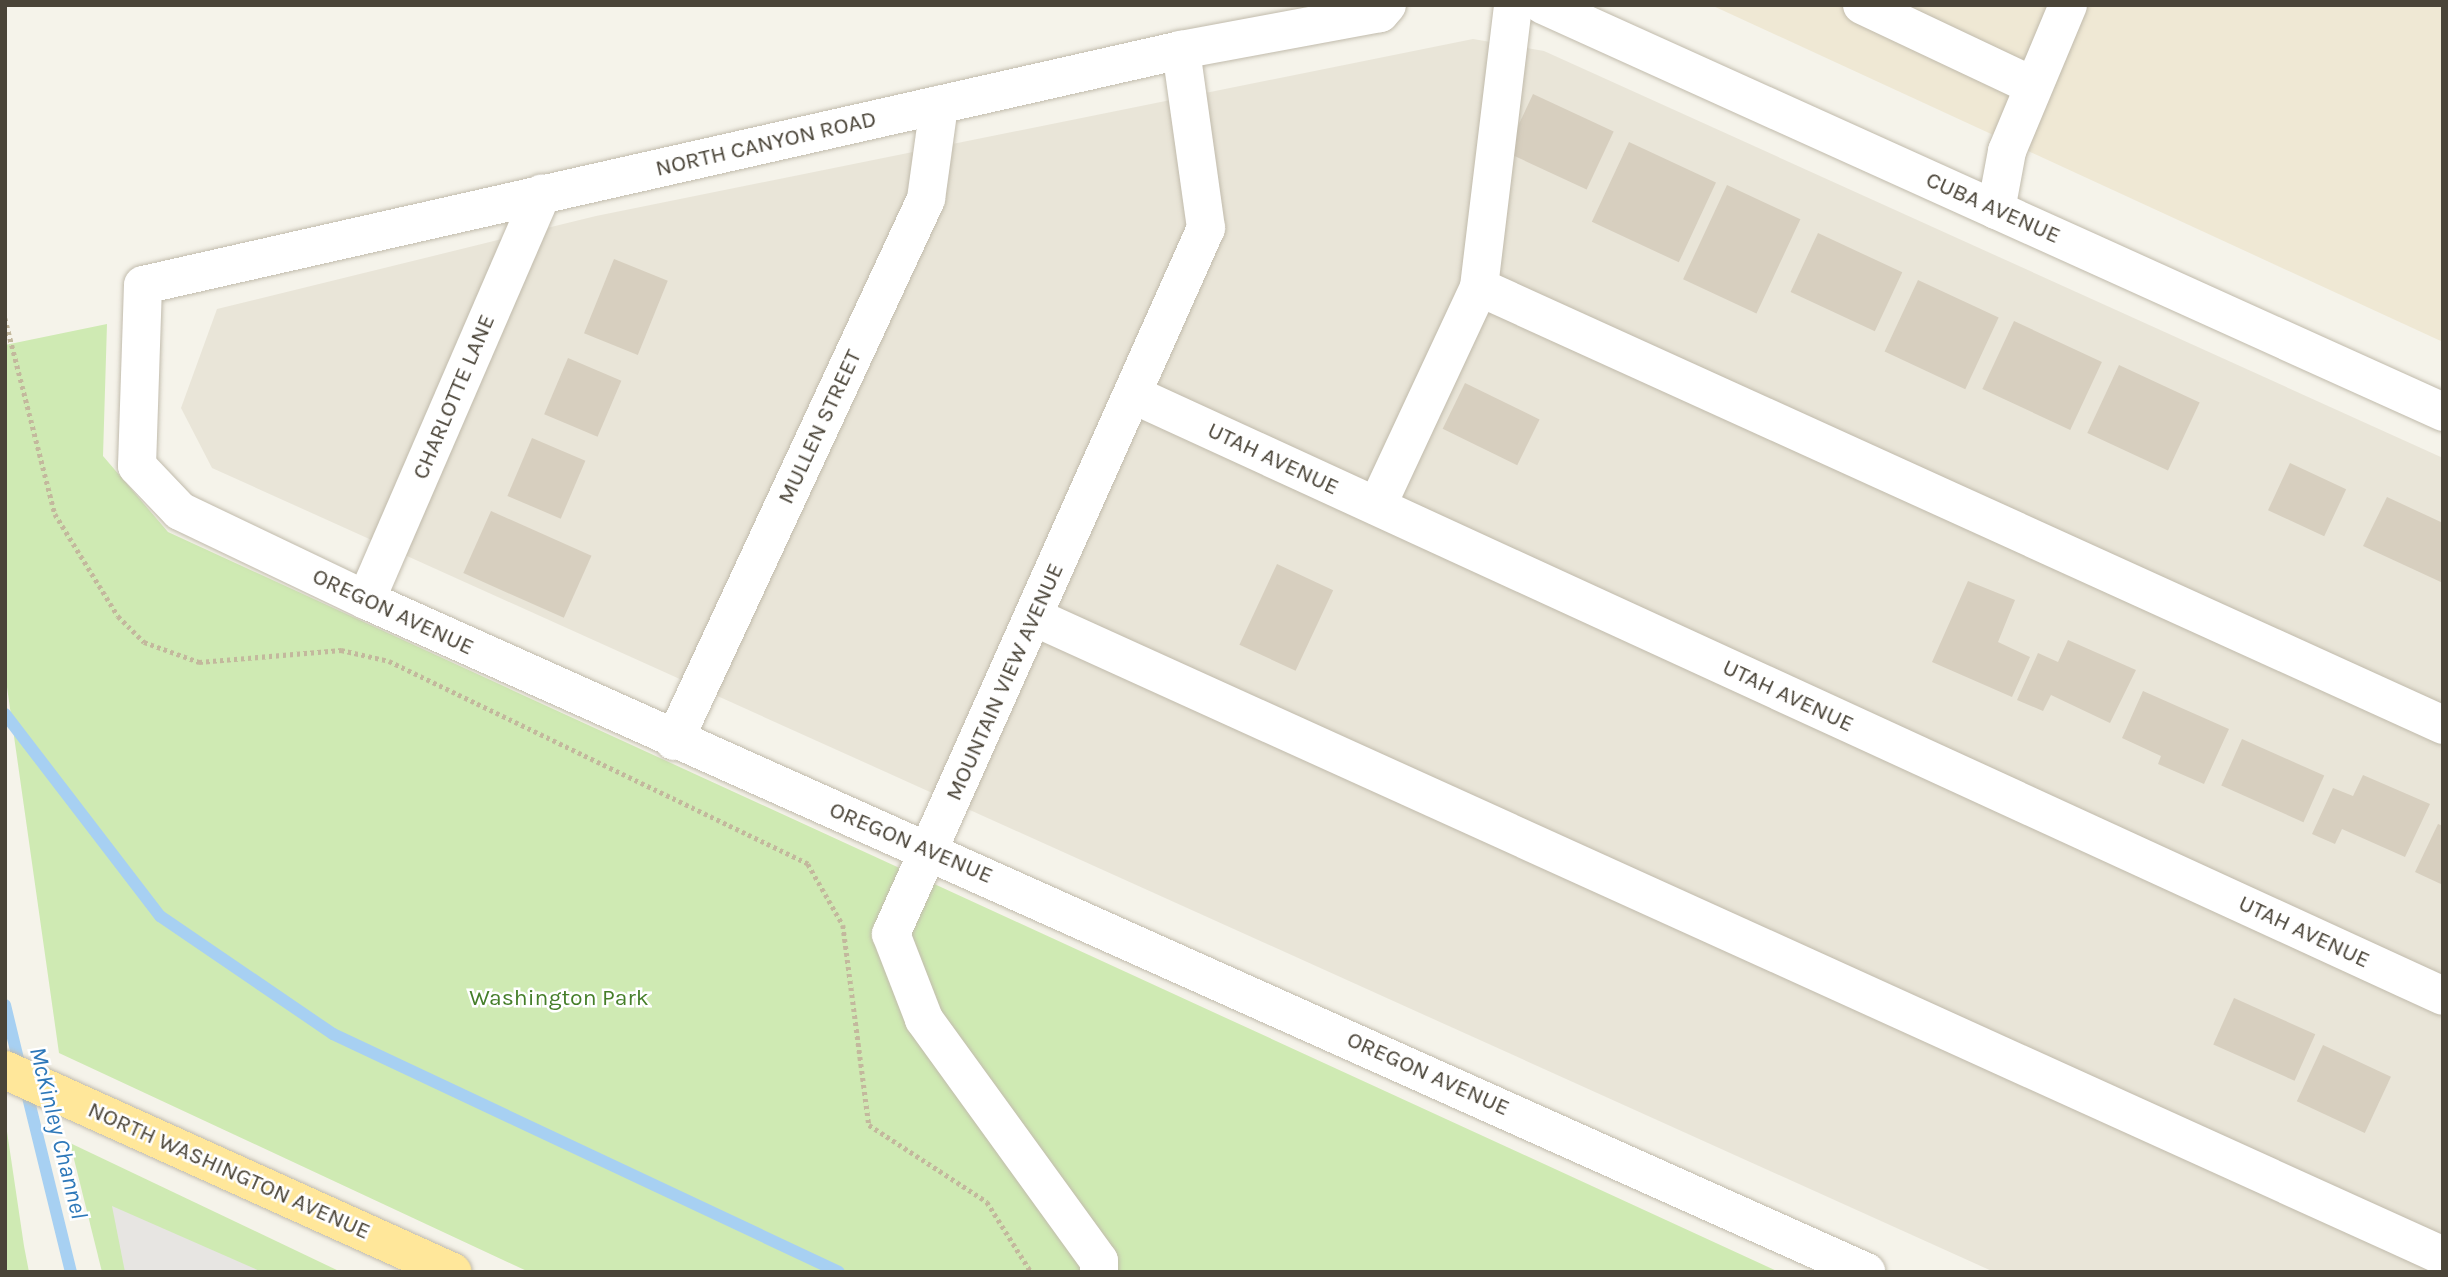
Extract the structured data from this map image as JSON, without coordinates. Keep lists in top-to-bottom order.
{
  "streets": {
    "main road": ["NORTH WASHINGTON AVENUE"],
    "street": [
      "NORTH CANYON ROAD",
      "CUBA AVENUE",
      "CHARLOTTE LANE",
      "MULLEN STREET",
      "UTAH AVENUE",
      "OREGON AVENUE",
      "MOUNTAIN VIEW AVENUE"
    ]
  },
  "crossings": [
    ["NORTH CANYON ROAD", "CHARLOTTE LANE"],
    ["NORTH CANYON ROAD", "MULLEN STREET"],
    ["NORTH CANYON ROAD", "OREGON AVENUE"],
    ["NORTH CANYON ROAD", "MOUNTAIN VIEW AVENUE"],
    ["CHARLOTTE LANE", "OREGON AVENUE"],
    ["MULLEN STREET", "OREGON AVENUE"],
    ["UTAH AVENUE", "MOUNTAIN VIEW AVENUE"],
    ["OREGON AVENUE", "MOUNTAIN VIEW AVENUE"]
  ],
  "water": ["McKinley Channel"],
  "parks": ["Washington Park"]
}
